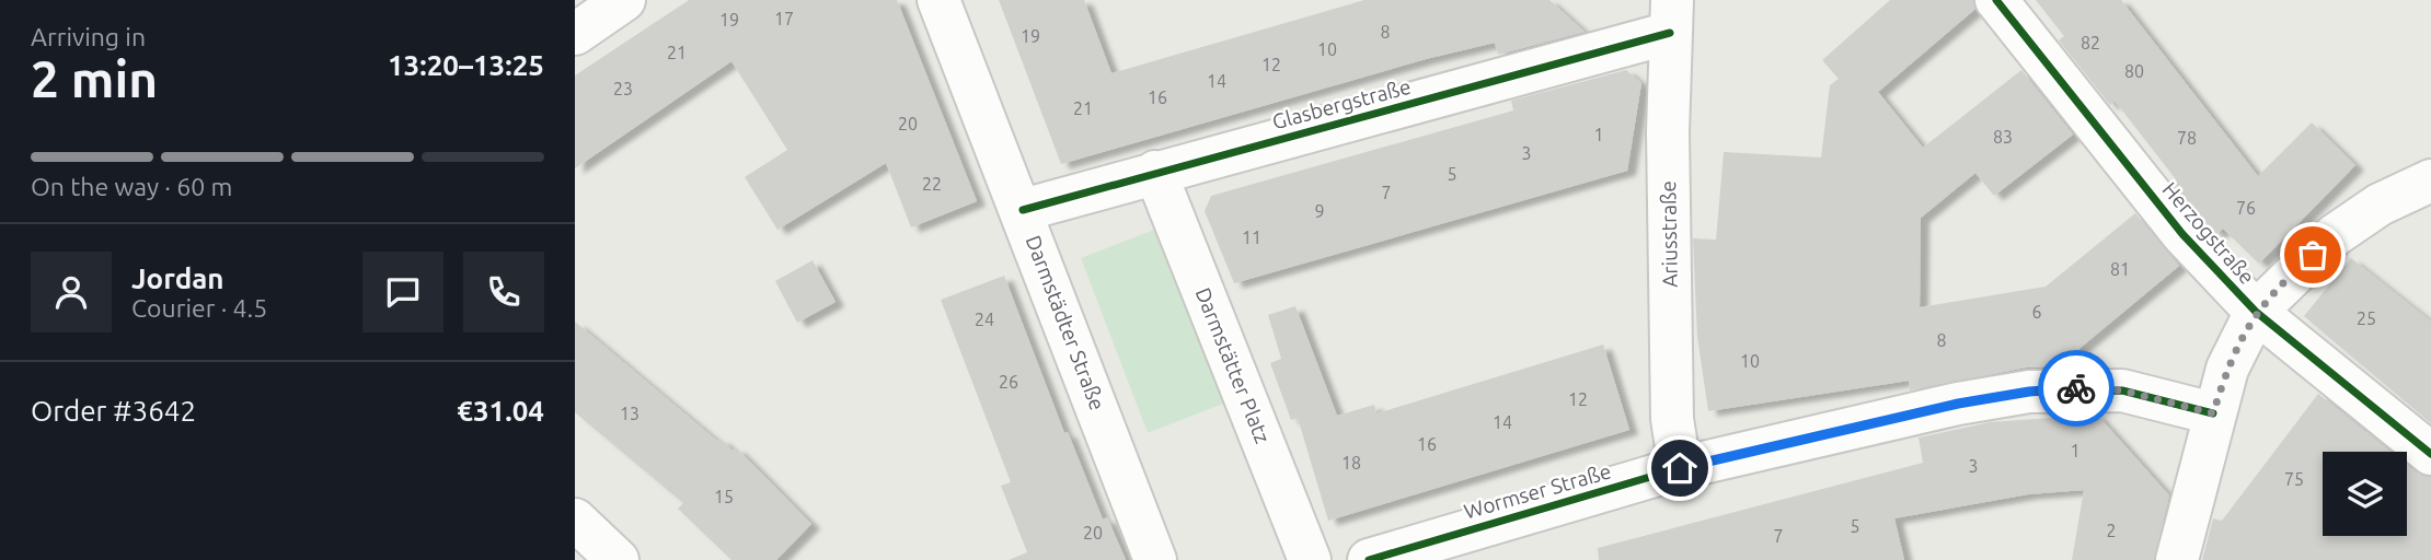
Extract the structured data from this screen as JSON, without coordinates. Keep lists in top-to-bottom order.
{
  "streets": {
    "street": [
      "Glasbergstraße",
      "Herzogstraße",
      "Ariusstraße",
      "Darmstädter Straße",
      "Darmstätter Platz",
      "Wormser Straße"
    ]
  },
  "crossings": [
    ["Glasbergstraße", "Ariusstraße"],
    ["Glasbergstraße", "Darmstädter Straße"],
    ["Glasbergstraße", "Darmstätter Platz"],
    ["Ariusstraße", "Wormser Straße"]
  ],
  "house_numbers": [
    "17",
    "19",
    "8",
    "19",
    "82",
    "10",
    "21",
    "12",
    "80",
    "14",
    "23",
    "16",
    "21",
    "20",
    "1",
    "83",
    "78",
    "3",
    "5",
    "22",
    "7",
    "76",
    "9",
    "11",
    "81",
    "6",
    "25",
    "24",
    "8",
    "10",
    "26",
    "12",
    "13",
    "14",
    "16",
    "1",
    "18",
    "3",
    "75",
    "15",
    "5",
    "2",
    "20",
    "7"
  ],
  "page": {
    "heading": ["2 min", "Arriving in", "13:20–13:25"],
    "panel": [
      "Jordan",
      "Courier · 4.5",
      "Order #3642",
      "€31.04"
    ],
    "bar": "On the way · 60 m"
  }
}
